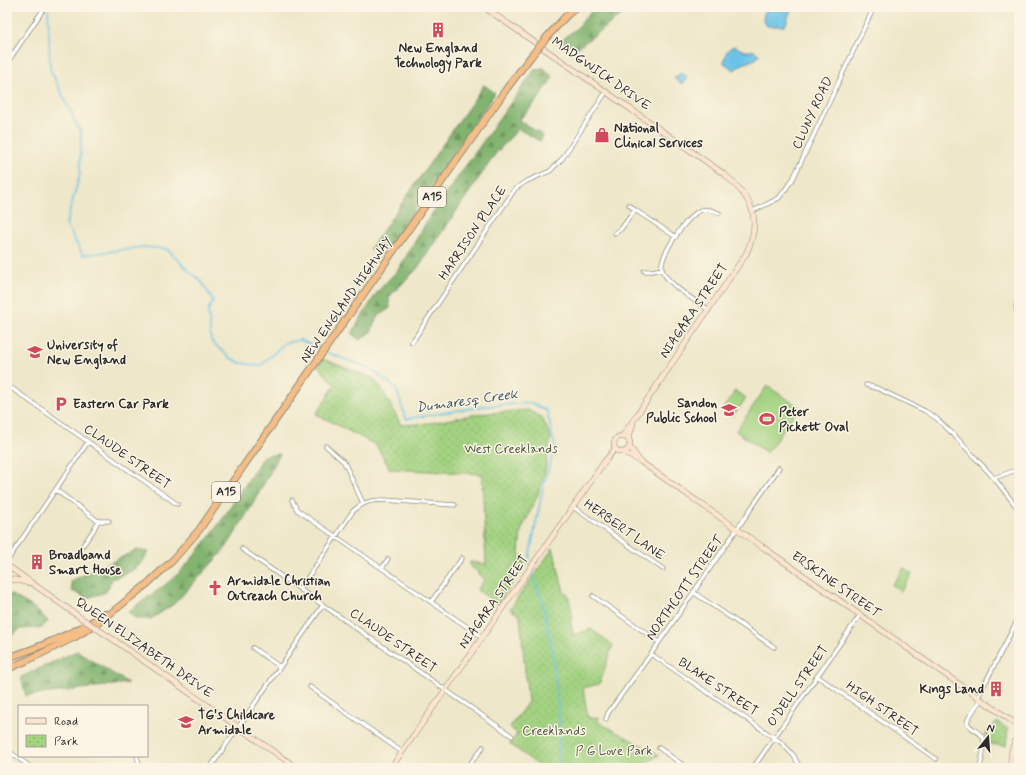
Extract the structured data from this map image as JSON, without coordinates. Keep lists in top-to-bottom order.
{
  "streets": {
    "highway": ["A15", "NEW ENGLAND HIGHWAY"],
    "street": [
      "MADGWICK DRIVE",
      "CLUNY ROAD",
      "HARRISON PLACE",
      "NIAGARA STREET",
      "CLAUDE STREET",
      "HERBERT LANE",
      "ERSKINE STREET",
      "NORTHCOTT STREET",
      "QUEEN ELIZABETH DRIVE",
      "O'DELL STREET",
      "BLAKE STREET",
      "HIGH STREET"
    ]
  },
  "crossings": [
    ["MADGWICK DRIVE", "CLUNY ROAD"],
    ["MADGWICK DRIVE", "HARRISON PLACE"],
    ["MADGWICK DRIVE", "NIAGARA STREET"],
    ["CLUNY ROAD", "NIAGARA STREET"],
    ["NIAGARA STREET", "CLAUDE STREET"],
    ["NIAGARA STREET", "HERBERT LANE"],
    ["NIAGARA STREET", "ERSKINE STREET"],
    ["ERSKINE STREET", "NORTHCOTT STREET"],
    ["ERSKINE STREET", "O'DELL STREET"],
    ["NORTHCOTT STREET", "BLAKE STREET"],
    ["O'DELL STREET", "BLAKE STREET"],
    ["O'DELL STREET", "HIGH STREET"]
  ],
  "water": ["Dumaresq Creek"],
  "parks": ["West Creeklands", "Creeklands", "P G Love Park"],
  "places": {
    "building": ["New England Technology Park", "Broadband Smart House", "Kings Land"],
    "shop": ["National Clinical Services"],
    "school or university": ["University of New England", "Sandon Public School", "TG's Childcare Armidale"],
    "parking": ["Eastern Car Park"],
    "sports": ["Peter Pickett Oval"],
    "church": ["Armidale Christian Outreach Church"]
  },
  "legend": ["Road", "Park"],
  "north": "top"
}
